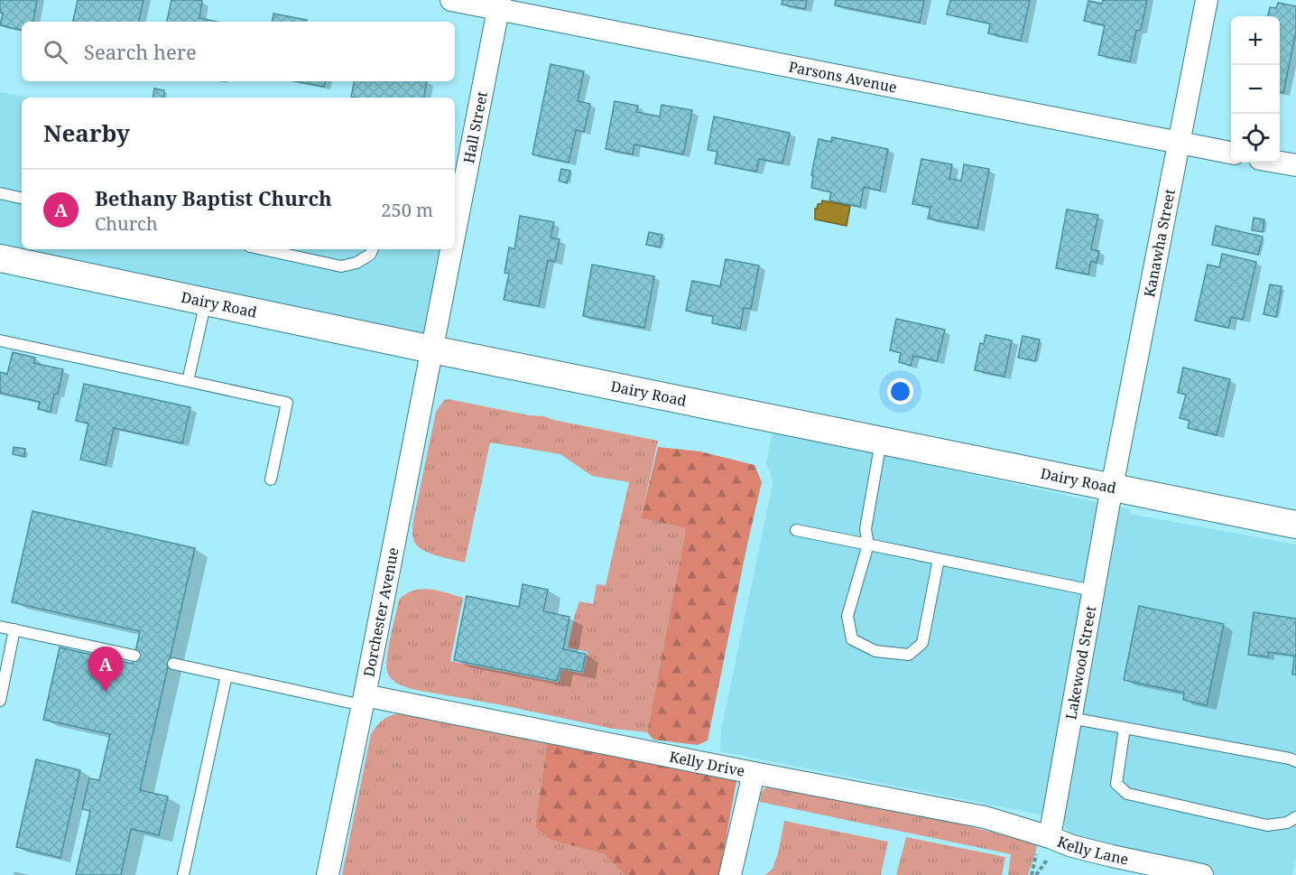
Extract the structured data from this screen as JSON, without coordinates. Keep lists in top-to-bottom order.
{
  "streets": {
    "street": [
      "Parsons Avenue",
      "Hall Street",
      "Kanawha Street",
      "Dairy Road",
      "Dorchester Avenue",
      "Lakewood Street",
      "Kelly Drive",
      "Kelly Lane"
    ]
  },
  "crossings": [
    ["Parsons Avenue", "Hall Street"],
    ["Parsons Avenue", "Kanawha Street"],
    ["Hall Street", "Dairy Road"],
    ["Hall Street", "Dorchester Avenue"],
    ["Kanawha Street", "Dairy Road"],
    ["Kanawha Street", "Lakewood Street"],
    ["Dairy Road", "Dorchester Avenue"],
    ["Dairy Road", "Lakewood Street"],
    ["Dorchester Avenue", "Kelly Drive"],
    ["Lakewood Street", "Kelly Drive"],
    ["Lakewood Street", "Kelly Lane"],
    ["Kelly Drive", "Kelly Lane"]
  ],
  "page": {
    "map_buttons": ["+", "−"],
    "search": "Search here",
    "heading": "Nearby",
    "list": [
      {
        "mark": "A",
        "name": "Bethany Baptist Church",
        "note": "Church",
        "value": "250 m"
      }
    ],
    "pins": "A"
  }
}
